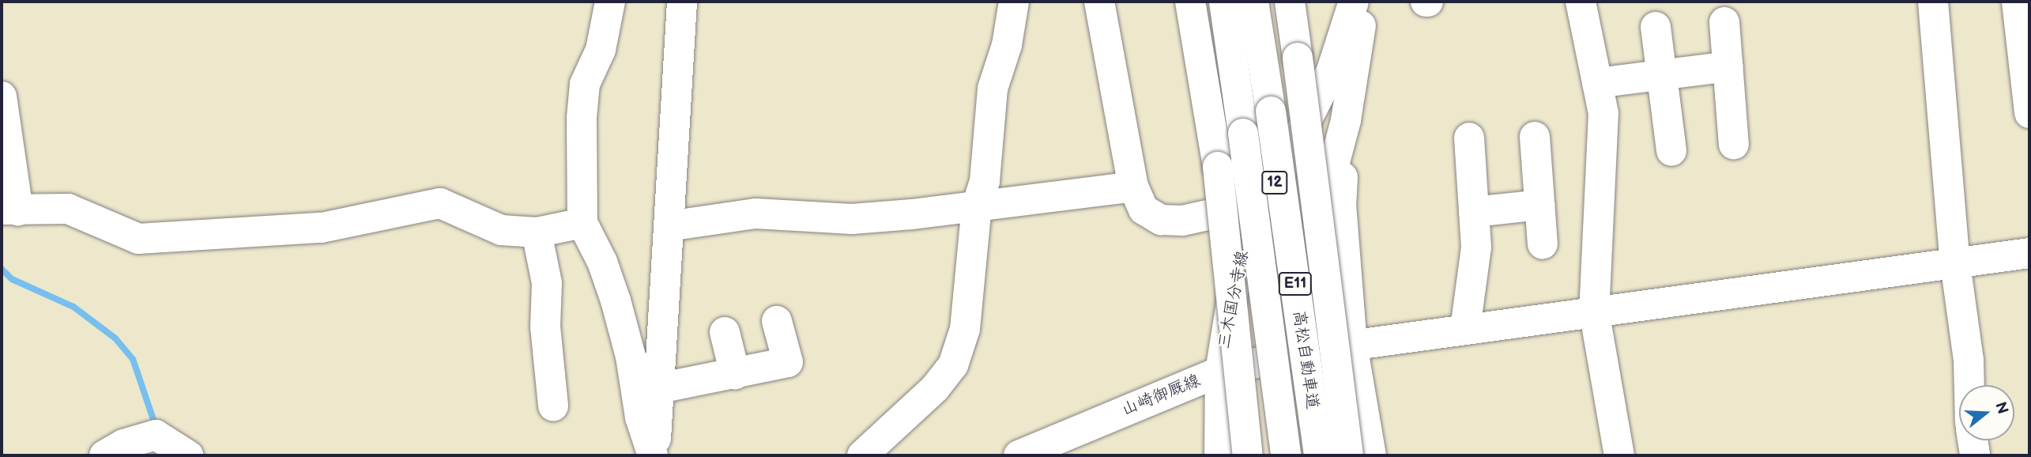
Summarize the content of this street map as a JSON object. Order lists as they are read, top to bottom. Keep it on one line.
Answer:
{"streets":{"main road":["12","E11","三木国分寺線","高松自動車道","山崎御厩線"]},"crossings":[["三木国分寺線","山崎御厩線"]],"north":"right"}
